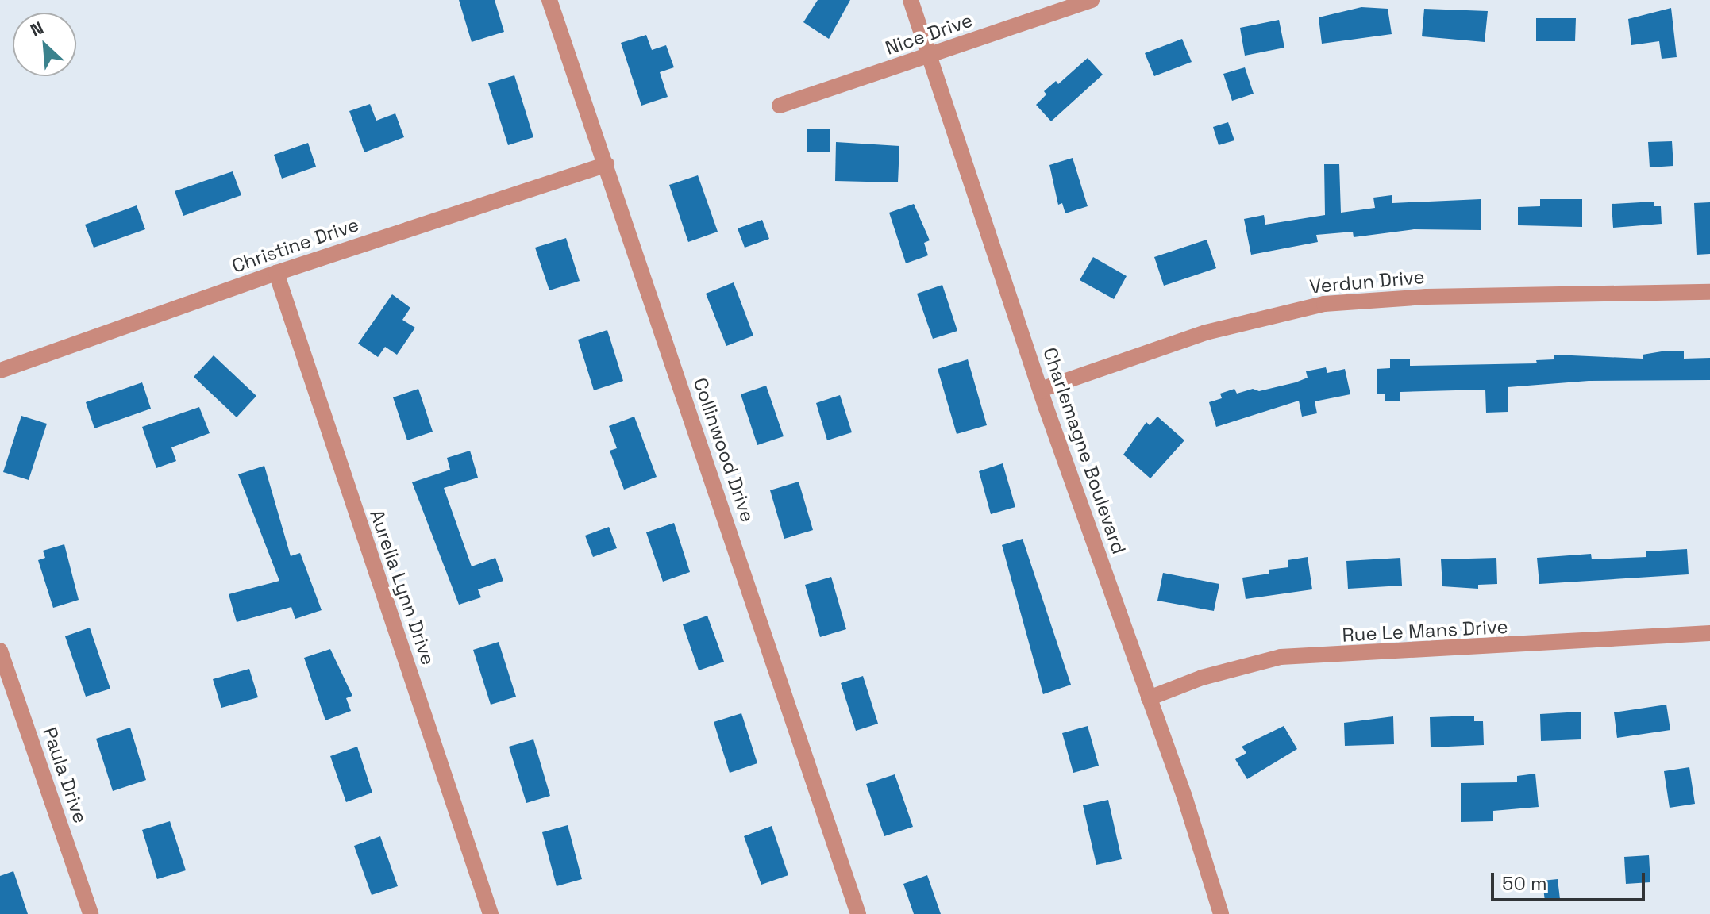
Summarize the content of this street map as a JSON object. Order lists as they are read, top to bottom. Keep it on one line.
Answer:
{"streets":{"street":["Nice Drive","Christine Drive","Verdun Drive","Collinwood Drive","Charlemagne Boulevard","Aurelia Lynn Drive","Rue Le Mans Drive","Paula Drive"]},"crossings":[["Nice Drive","Charlemagne Boulevard"],["Christine Drive","Collinwood Drive"],["Christine Drive","Aurelia Lynn Drive"],["Verdun Drive","Charlemagne Boulevard"],["Charlemagne Boulevard","Rue Le Mans Drive"]],"scale_bar":"50 m","north":"top left"}
